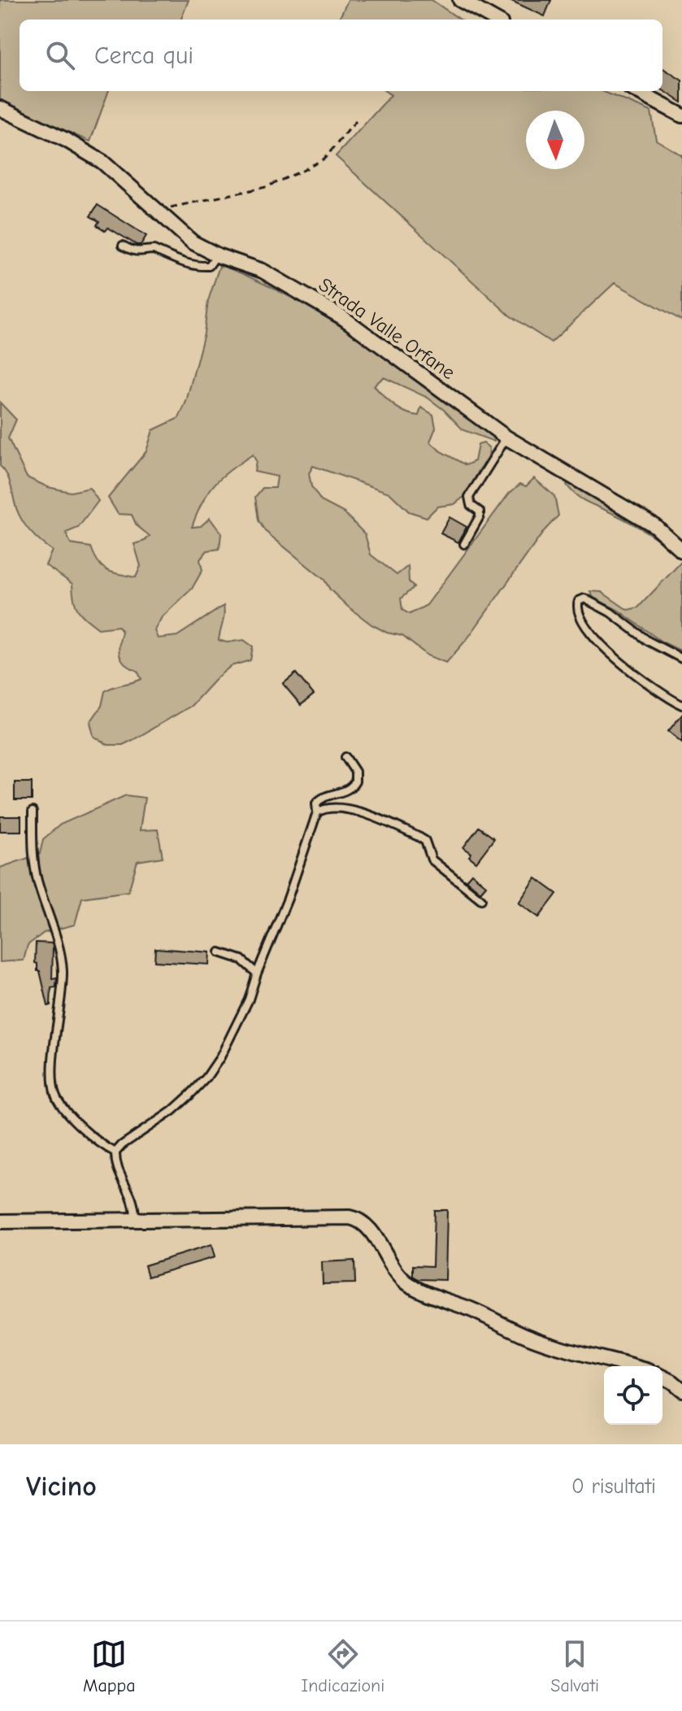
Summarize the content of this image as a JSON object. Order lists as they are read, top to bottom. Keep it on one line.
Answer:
{"streets":{"street":["Strada Valle Orfane"]},"north":"bottom","page":{"search":"Cerca qui","heading":["Vicino","0 risultati"],"nav":["Mappa","Indicazioni","Salvati"]}}
